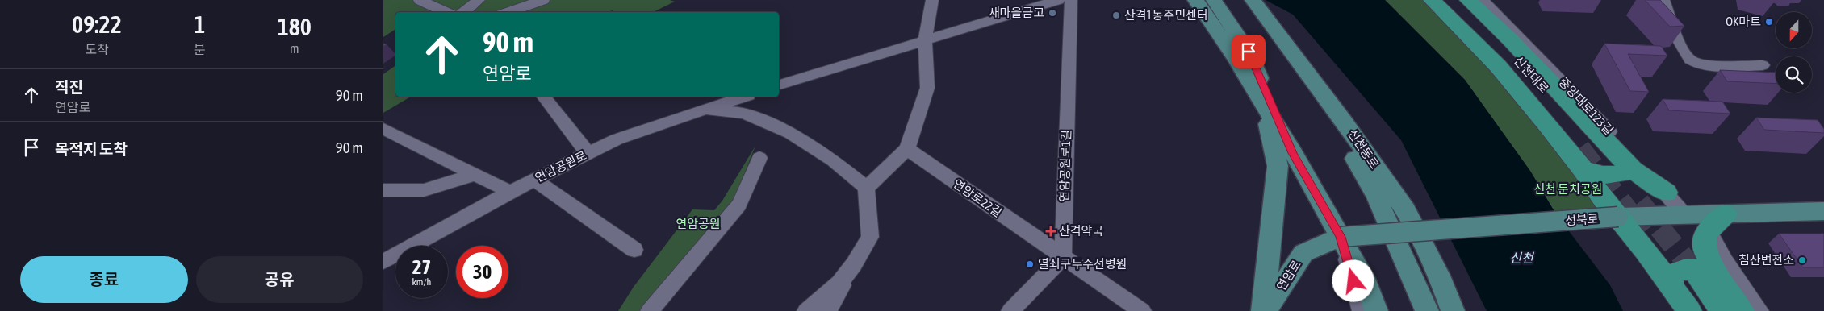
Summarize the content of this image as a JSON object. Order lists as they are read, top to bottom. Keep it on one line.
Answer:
{"streets":{"highway":["신천대로"],"main road":["신천동로","성북로","연암로"],"street":["중앙대로123길","연암공원로1길","연암공원로","연암로22길"]},"crossings":[["중앙대로123길","성북로"],["연암공원로1길","연암로22길"],["성북로","연암로"]],"water":["신천"],"parks":["신천 둔치공원","연암공원"],"places":{"other":["새마을금고","산격1동주민센터","OK마트","침산변전소","열쇠구두수선병원"],"health":["산격약국"]},"north":"bottom","page":{"eta":["09:22","도착","1","분","180","m"],"turn":["90 m","연암로"],"list":[{"name":"직진","note":"연암로","value":"90 m"},{"name":"목적지 도착","value":"90 m"}],"speed":"27 km/h","limit":"30","buttons":["종료","공유"]}}
